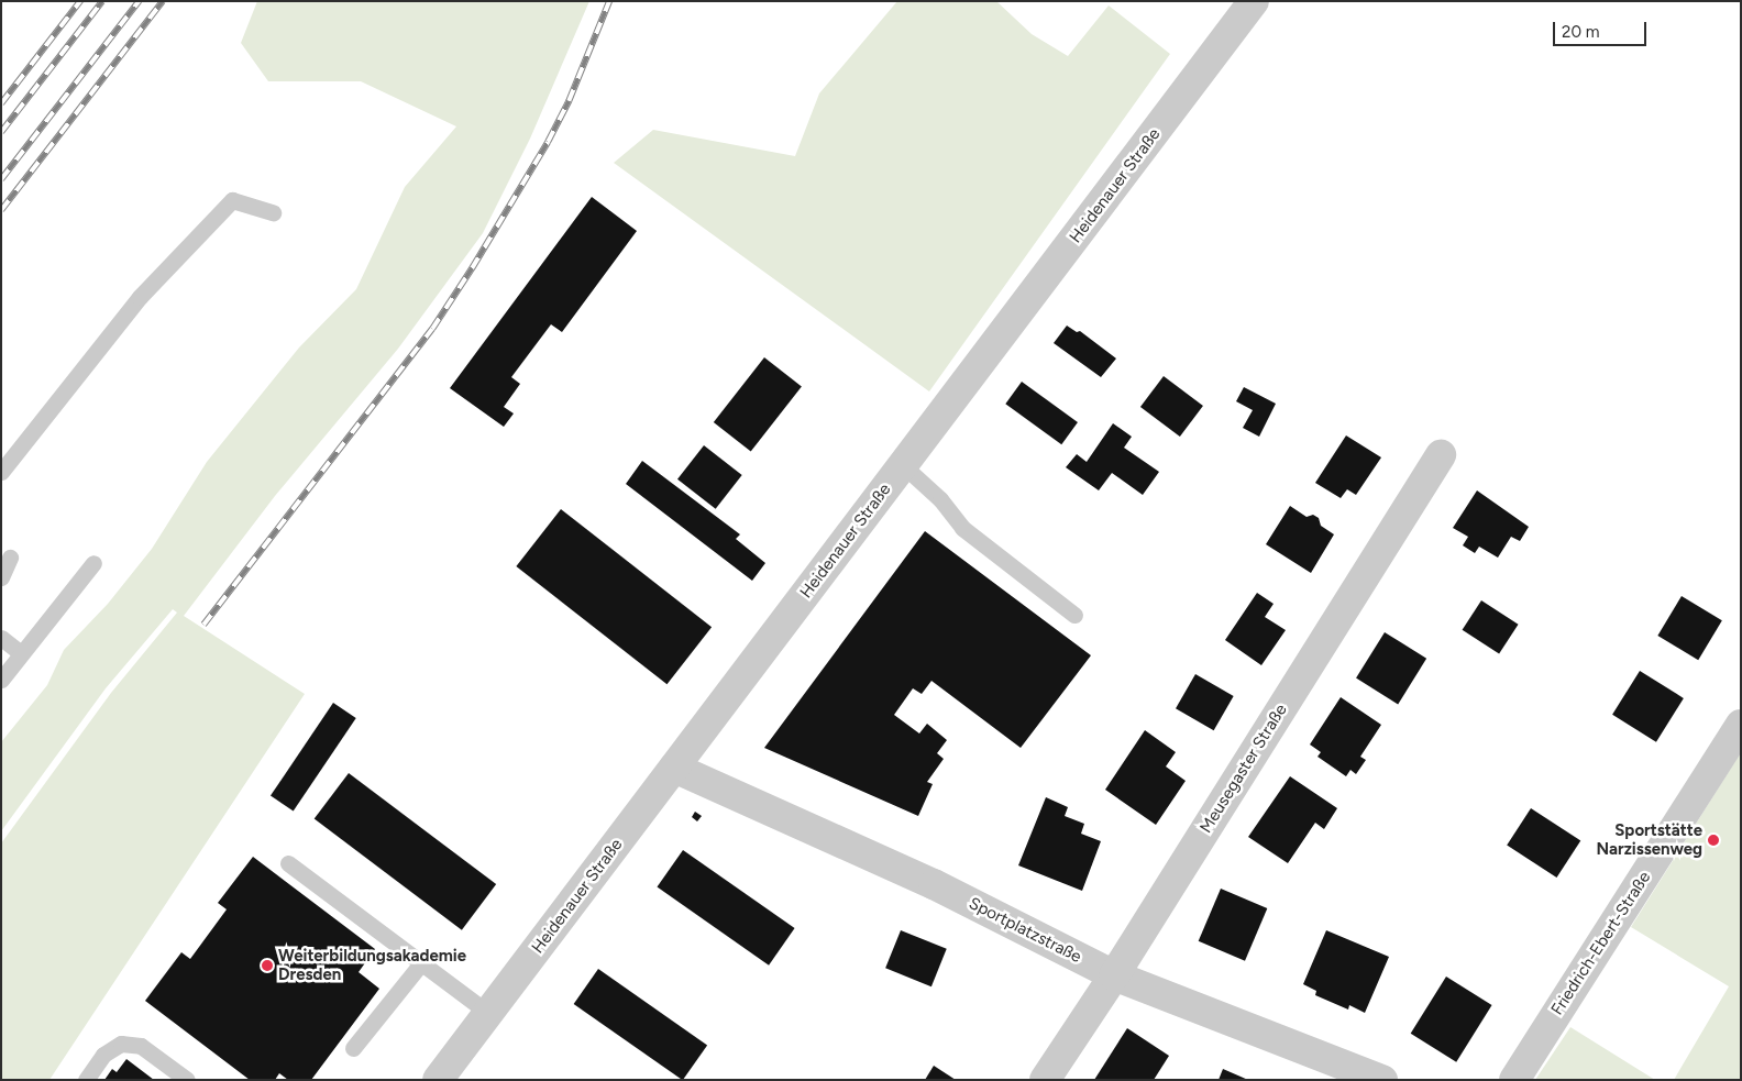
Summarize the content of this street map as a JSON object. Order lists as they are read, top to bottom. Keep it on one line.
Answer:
{"streets":{"street":["Heidenauer Straße","Meusegaster Straße","Sportplatzstraße","Friedrich-Ebert-Straße"]},"crossings":[["Heidenauer Straße","Sportplatzstraße"],["Meusegaster Straße","Sportplatzstraße"]],"places":["Sportstätte Narzissenweg","Weiterbildungsakademie Dresden"],"scale_bar":"20 m"}
